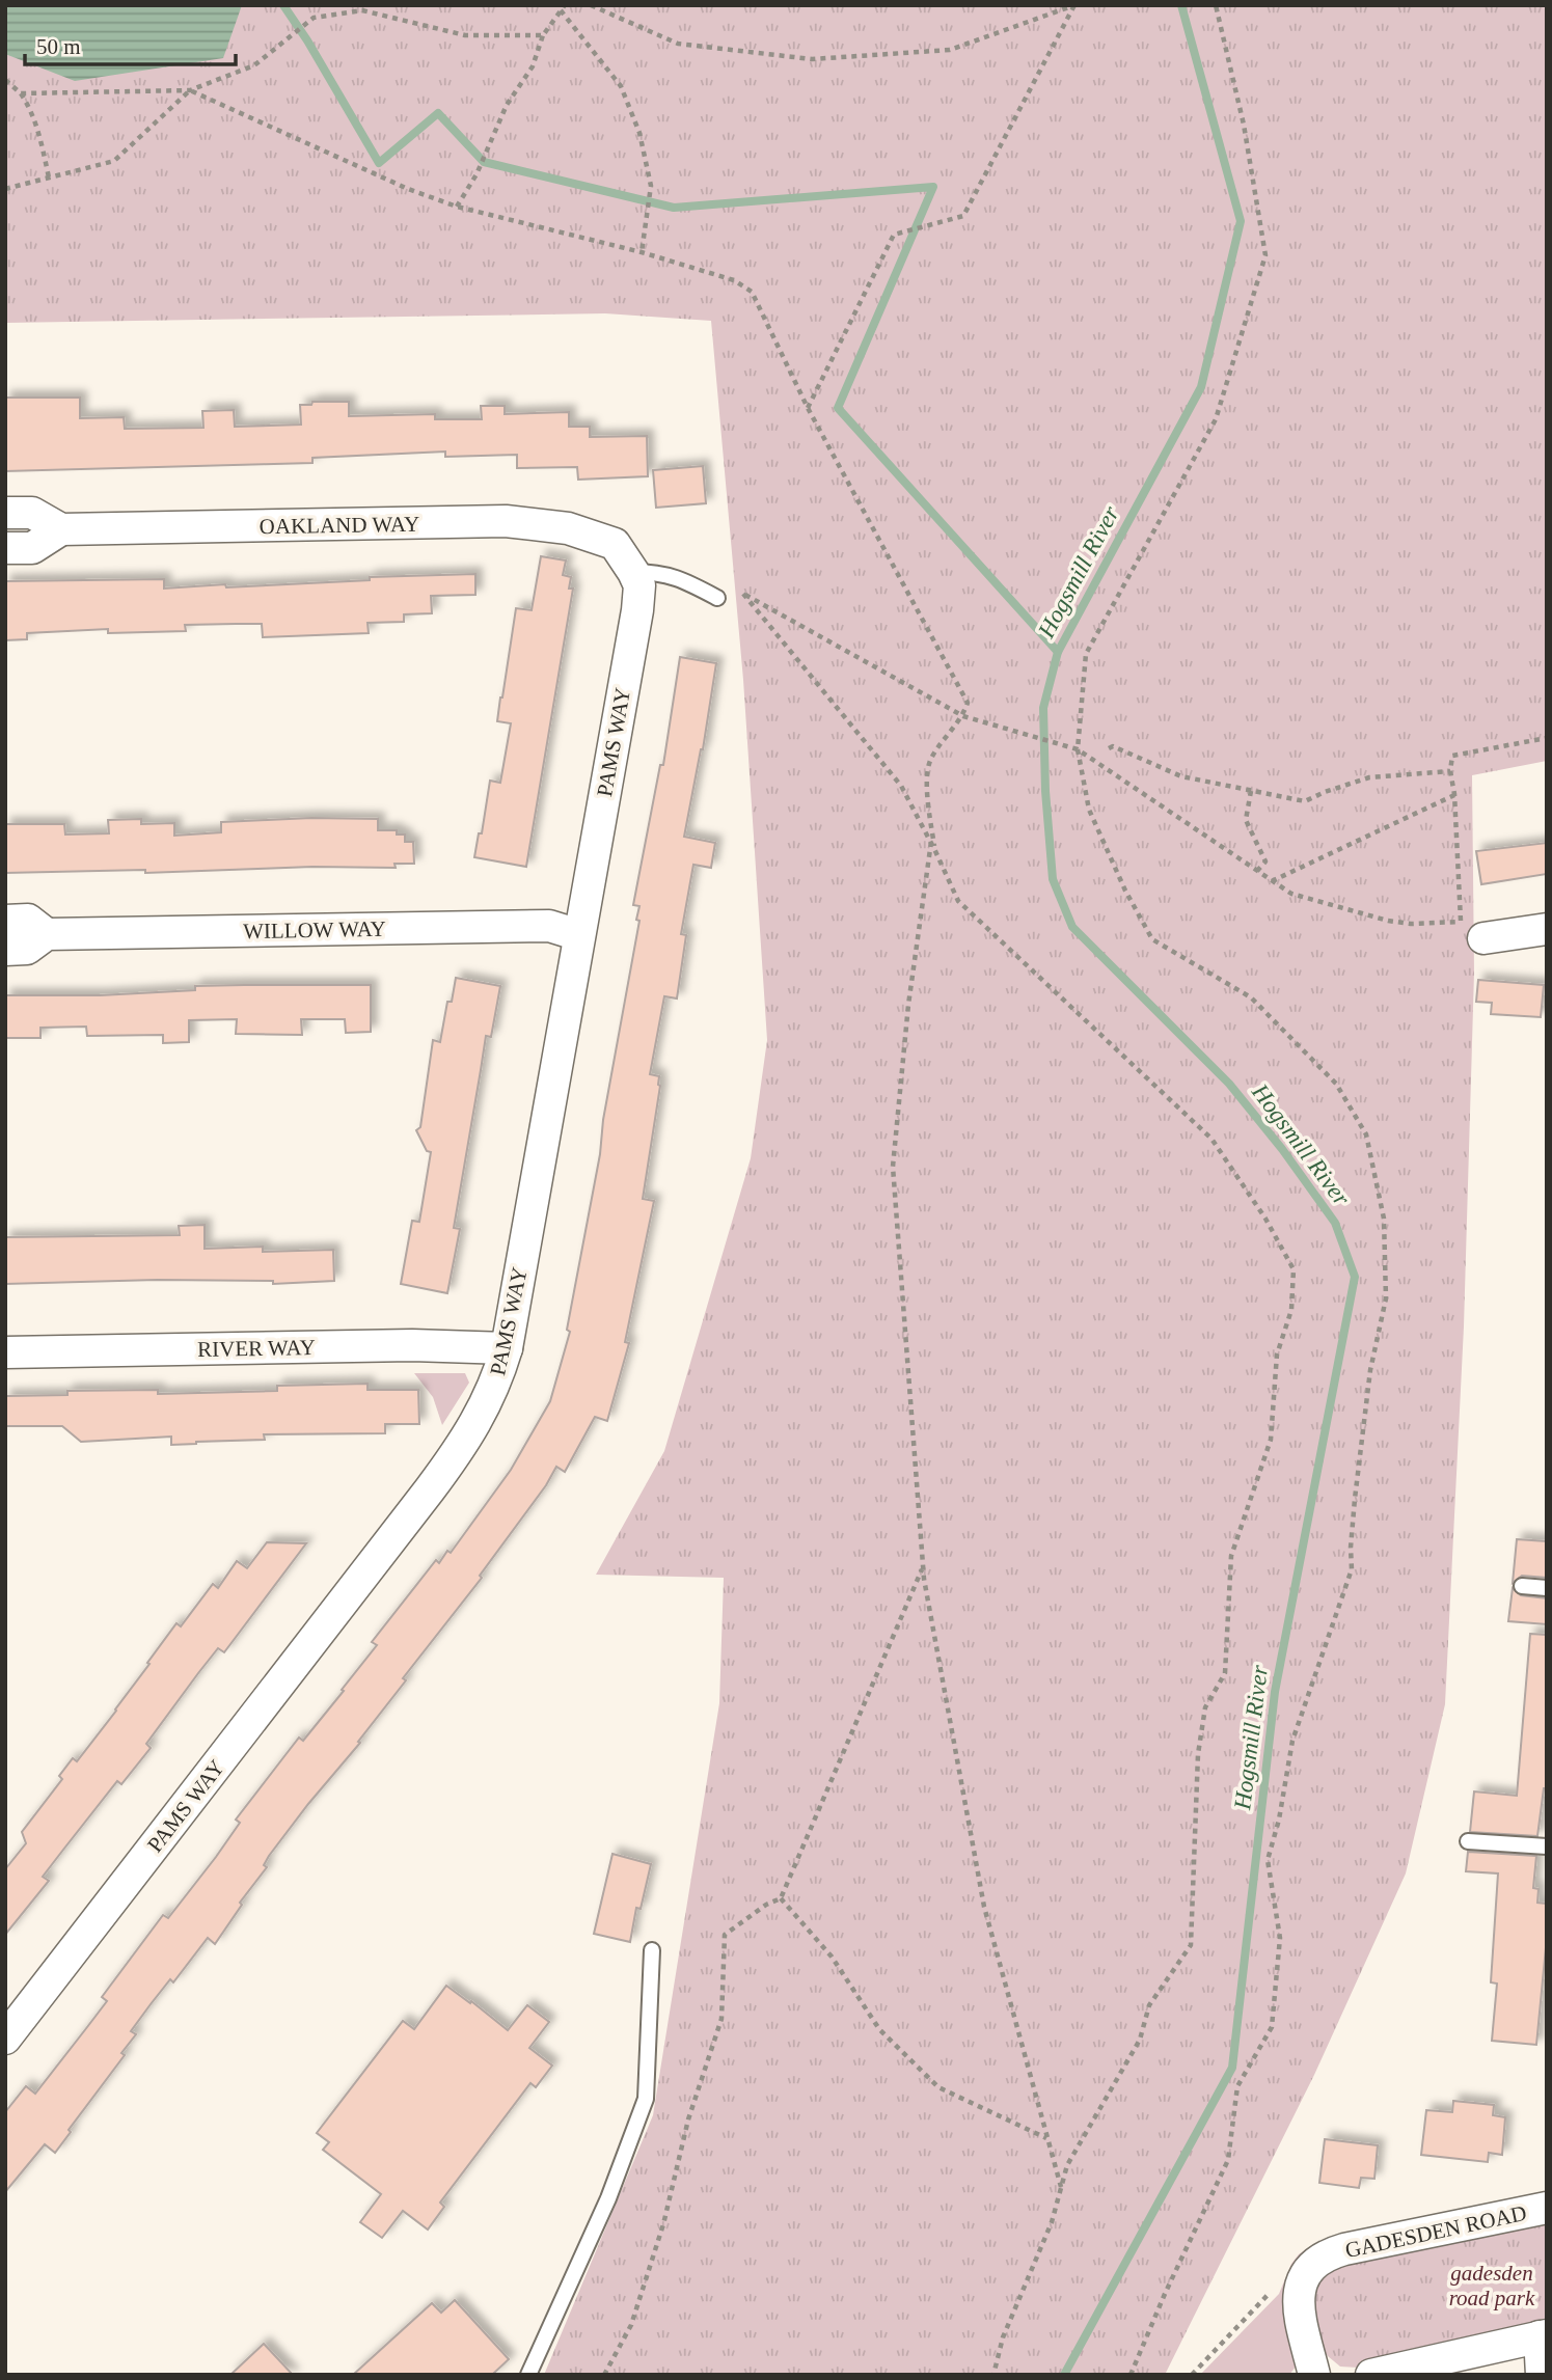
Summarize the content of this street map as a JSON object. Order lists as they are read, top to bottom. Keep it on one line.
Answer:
{"streets":{"street":["OAKLAND WAY","PAMS WAY","WILLOW WAY","RIVER WAY","GADESDEN ROAD"]},"crossings":[["OAKLAND WAY","PAMS WAY"],["PAMS WAY","WILLOW WAY"],["PAMS WAY","RIVER WAY"]],"water":["Hogsmill River"],"parks":["gadesden road park"],"scale_bar":"50 m"}
